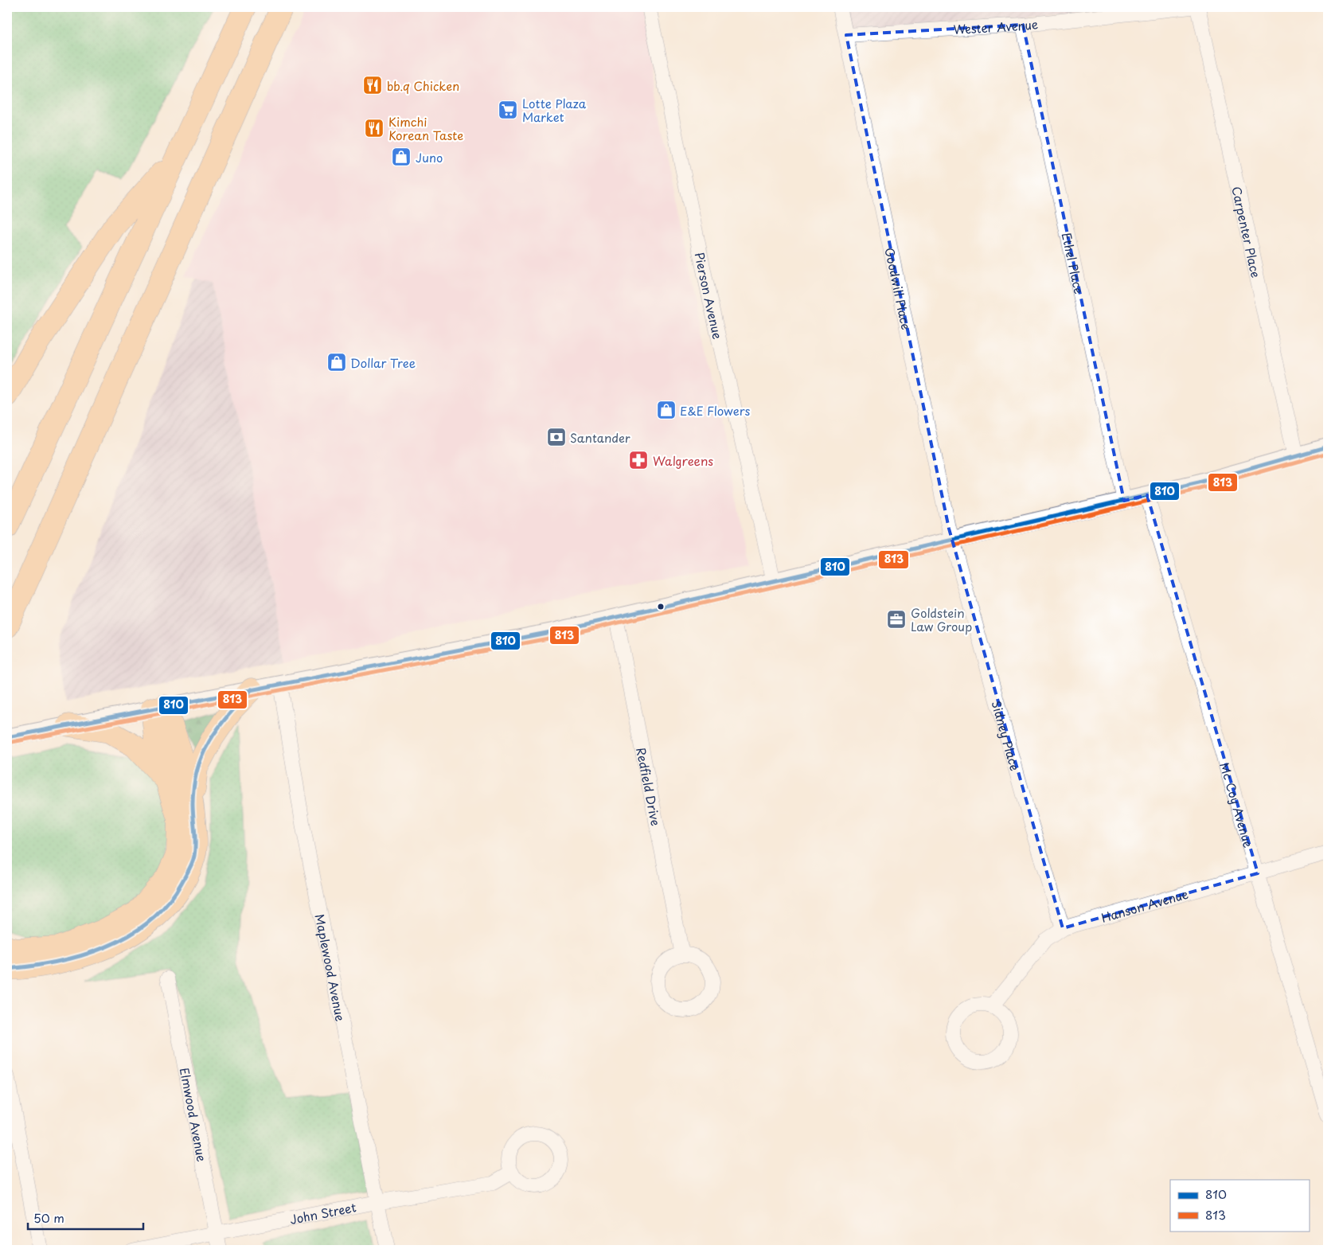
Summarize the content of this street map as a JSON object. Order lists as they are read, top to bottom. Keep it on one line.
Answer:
{"streets":{"street":["Wester Avenue","Carpenter Place","Ethel Place","Goodwill Place","Pierson Avenue","Sidney Place","Redfield Drive","Mc Coy Avenue","Hanson Avenue","Maplewood Avenue","Elmwood Avenue","John Street"]},"crossings":[["Wester Avenue","Ethel Place"],["Wester Avenue","Goodwill Place"],["Goodwill Place","Sidney Place"],["Sidney Place","Hanson Avenue"],["Mc Coy Avenue","Hanson Avenue"],["Maplewood Avenue","John Street"],["Elmwood Avenue","John Street"]],"places":{"restaurant":["bb.q Chicken","Kimchi Korean Taste"],"supermarket":["Lotte Plaza Market"],"shop":["Juno","Dollar Tree","E&E Flowers"],"bank":["Santander"],"pharmacy":["Walgreens"],"office":["Goldstein Law Group"]},"lines":["transit line 810","transit line 813"],"legend":["810","813"],"scale_bar":"50 m"}
